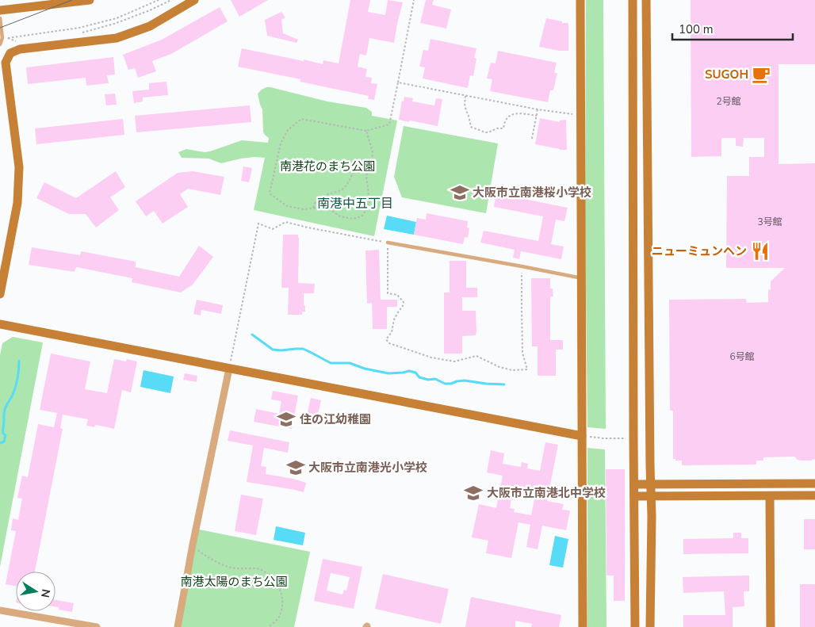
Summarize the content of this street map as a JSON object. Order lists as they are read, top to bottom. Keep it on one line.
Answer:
{"districts":["南港中五丁目"],"parks":["南港花のまち公園","南港太陽のまち公園"],"places":{"cafe":["SUGOH"],"school or university":["大阪市立南港桜小学校","住の江幼稚園","大阪市立南港光小学校","大阪市立南港北中学校"],"restaurant":["ニューミュンヘン"]},"house_numbers":["2号館","3号館","6号館"],"scale_bar":"100 m","north":"right"}
